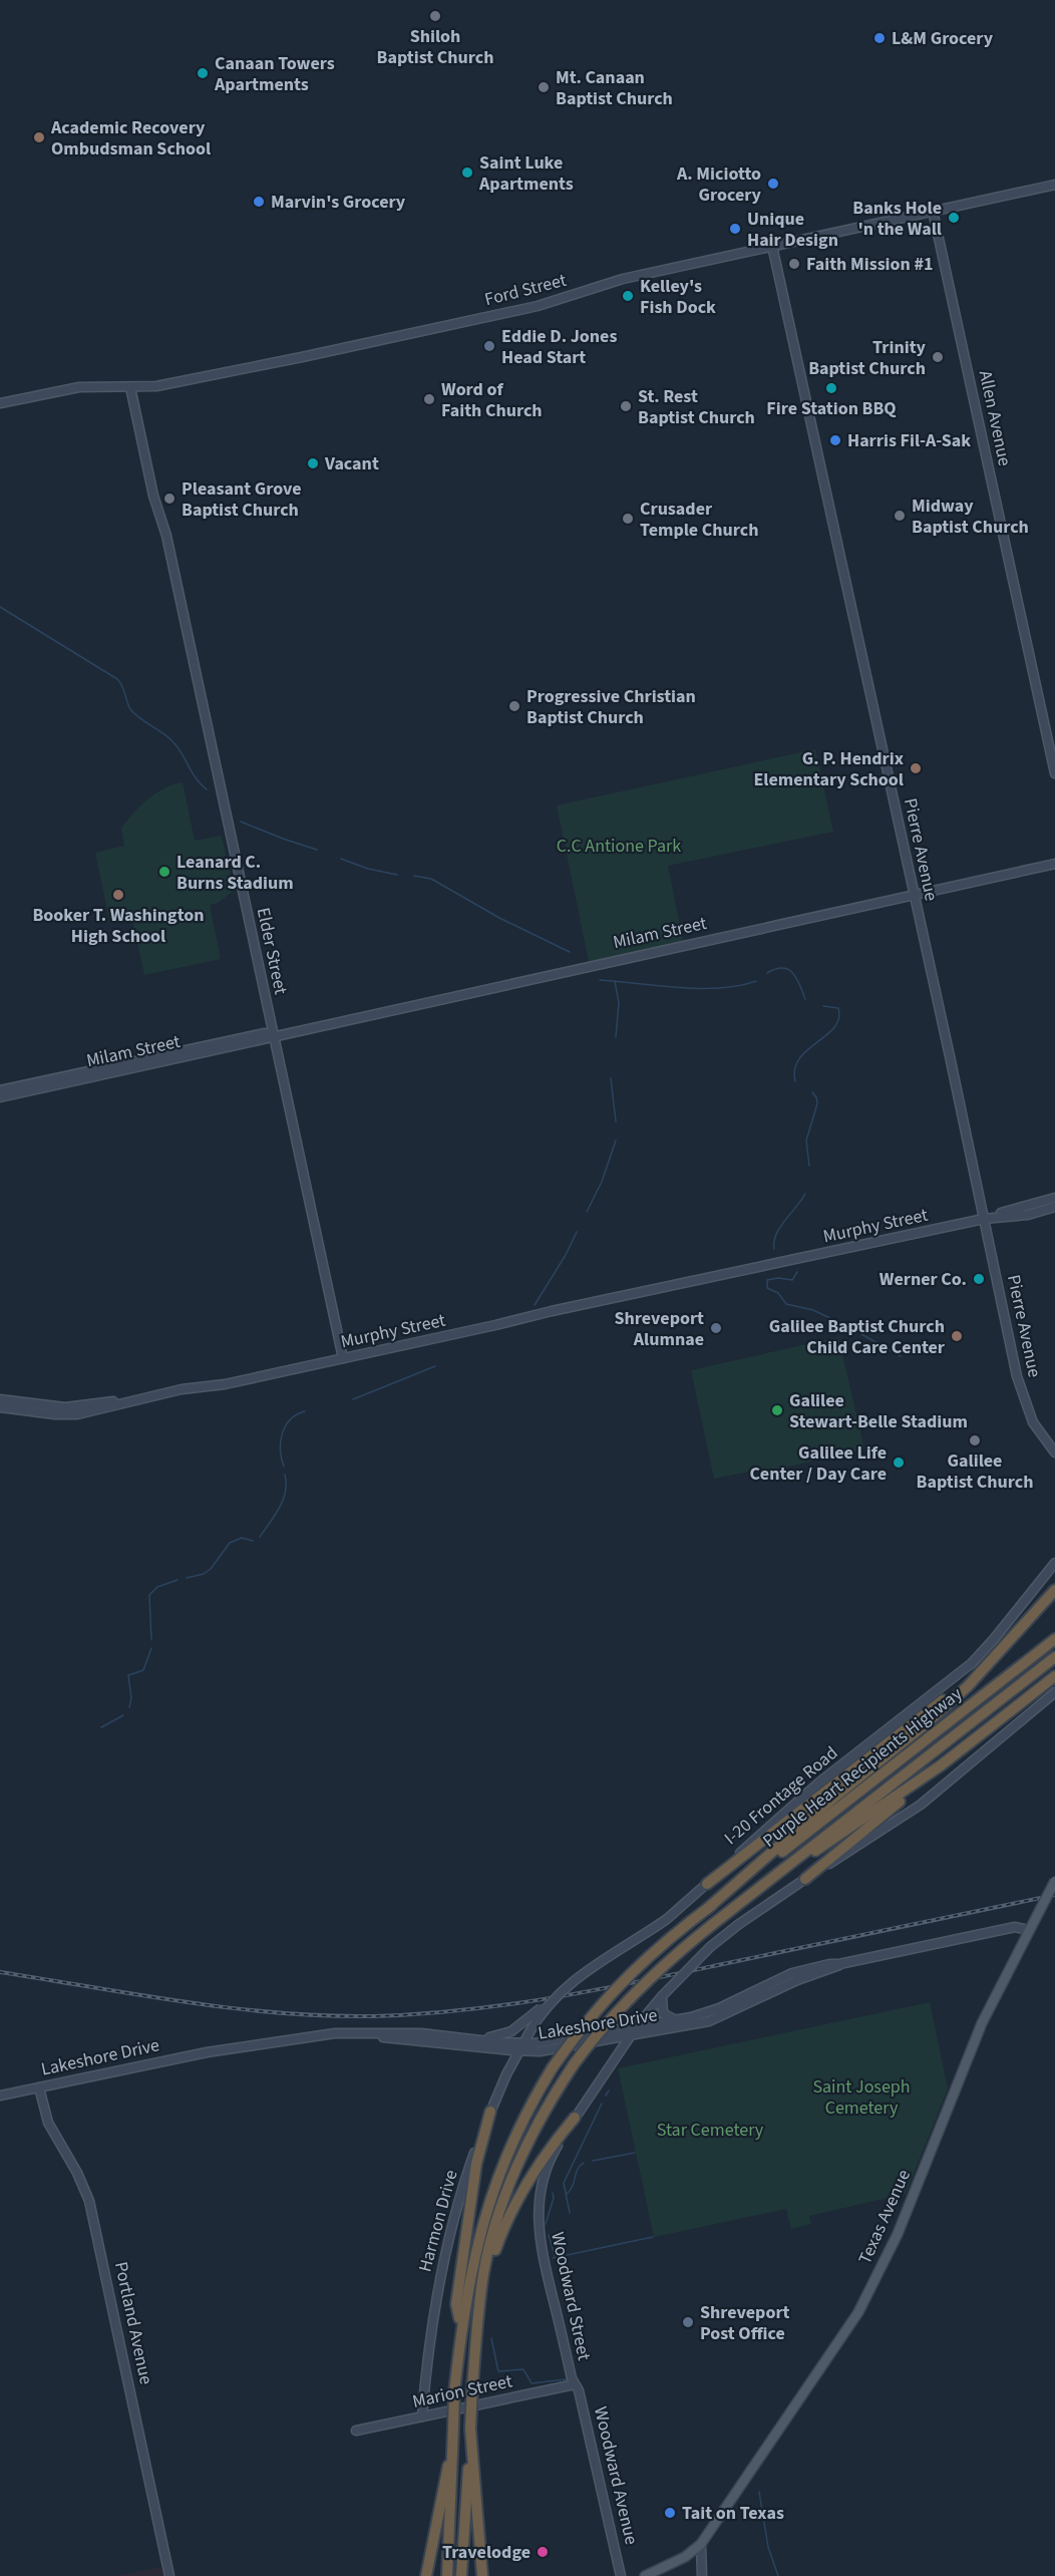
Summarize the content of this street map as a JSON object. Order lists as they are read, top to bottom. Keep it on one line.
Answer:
{"streets":{"highway":["Purple Heart Recipients Highway"],"main road":["Ford Street","Allen Avenue","Pierre Avenue","Milam Street","Elder Street","Murphy Street","I-20 Frontage Road","Lakeshore Drive","Texas Avenue","Harmon Drive","Woodward Street","Portland Avenue","Marion Street","Woodward Avenue"]},"crossings":[["Ford Street","Allen Avenue"],["Ford Street","Pierre Avenue"],["Ford Street","Elder Street"],["Pierre Avenue","Milam Street"],["Pierre Avenue","Murphy Street"],["Milam Street","Elder Street"],["Elder Street","Murphy Street"],["I-20 Frontage Road","Lakeshore Drive"],["I-20 Frontage Road","Harmon Drive"],["Lakeshore Drive","Texas Avenue"],["Lakeshore Drive","Harmon Drive"],["Lakeshore Drive","Portland Avenue"],["Harmon Drive","Marion Street"],["Woodward Street","Marion Street"],["Woodward Street","Woodward Avenue"],["Marion Street","Woodward Avenue"]],"parks":["C.C Antione Park","Saint Joseph Cemetery","Star Cemetery"],"places":["Shiloh Baptist Church","L&M Grocery","Canaan Towers Apartments","Mt. Canaan Baptist Church","Academic Recovery Ombudsman School","Saint Luke Apartments","A. Miciotto Grocery","Marvin's Grocery","Banks Hole 'n the Wall","Unique Hair Design","Faith Mission #1","Kelley's Fish Dock","Eddie D. Jones Head Start","Trinity Baptist Church","Fire Station BBQ","Word of Faith Church","St. Rest Baptist Church","Harris Fil-A-Sak","Vacant","Pleasant Grove Baptist Church","Midway Baptist Church","Crusader Temple Church","Progressive Christian Baptist Church","G. P. Hendrix Elementary School","Leanard C. Burns Stadium","Booker T. Washington High School","Werner Co.","Shreveport Alumnae","Galilee Baptist Church Child Care Center","Galilee Stewart-Belle Stadium","Galilee Baptist Church","Galilee Life Center / Day Care","Shreveport Post Office","Tait on Texas","Travelodge"]}
